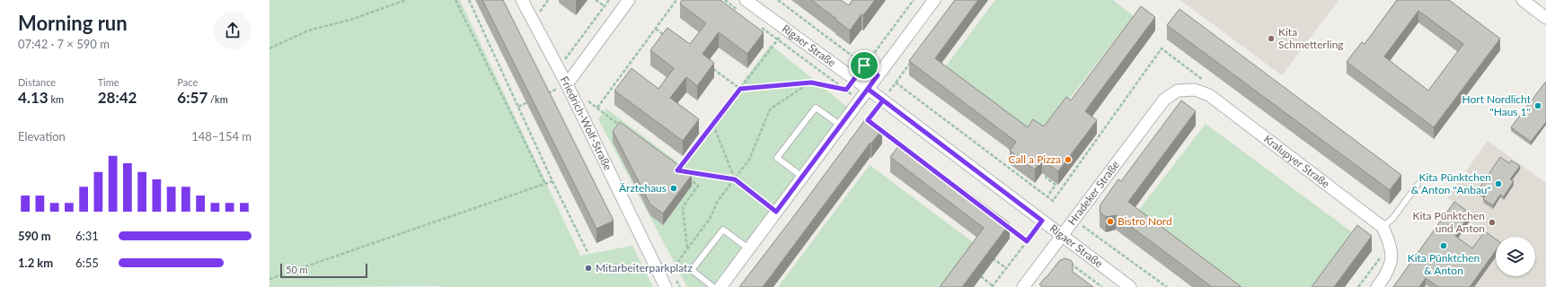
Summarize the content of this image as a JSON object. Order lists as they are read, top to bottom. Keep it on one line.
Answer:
{"streets":{"street":["Rigaer Straße","Friedrich-Wolf-Straße","Kralupyer Straße","Hradeker Straße"]},"crossings":[["Rigaer Straße","Hradeker Straße"],["Kralupyer Straße","Hradeker Straße"]],"places":["Kita Schmetterling","Hort Nordlicht \"Haus 1\"","Call a Pizza","Kita Pünktchen & Anton \"Anbau\"","Ärztehaus","Bistro Nord","Kita Pünktchen und Anton","Kita Pünktchen & Anton","Mitarbeiterparkplatz"],"scale_bar":"50 m","page":{"heading":["Morning run","07:42 · 7 × 590 m"],"stats":[["Distance","4.13 km"],["Time","28:42"],["Pace","6:57 /km"]],"chart":["Elevation","148–154 m"],"list":[{"name":"590 m","note":"6:31"},{"name":"1.2 km","note":"6:55"}],"scale":"50 m"}}
